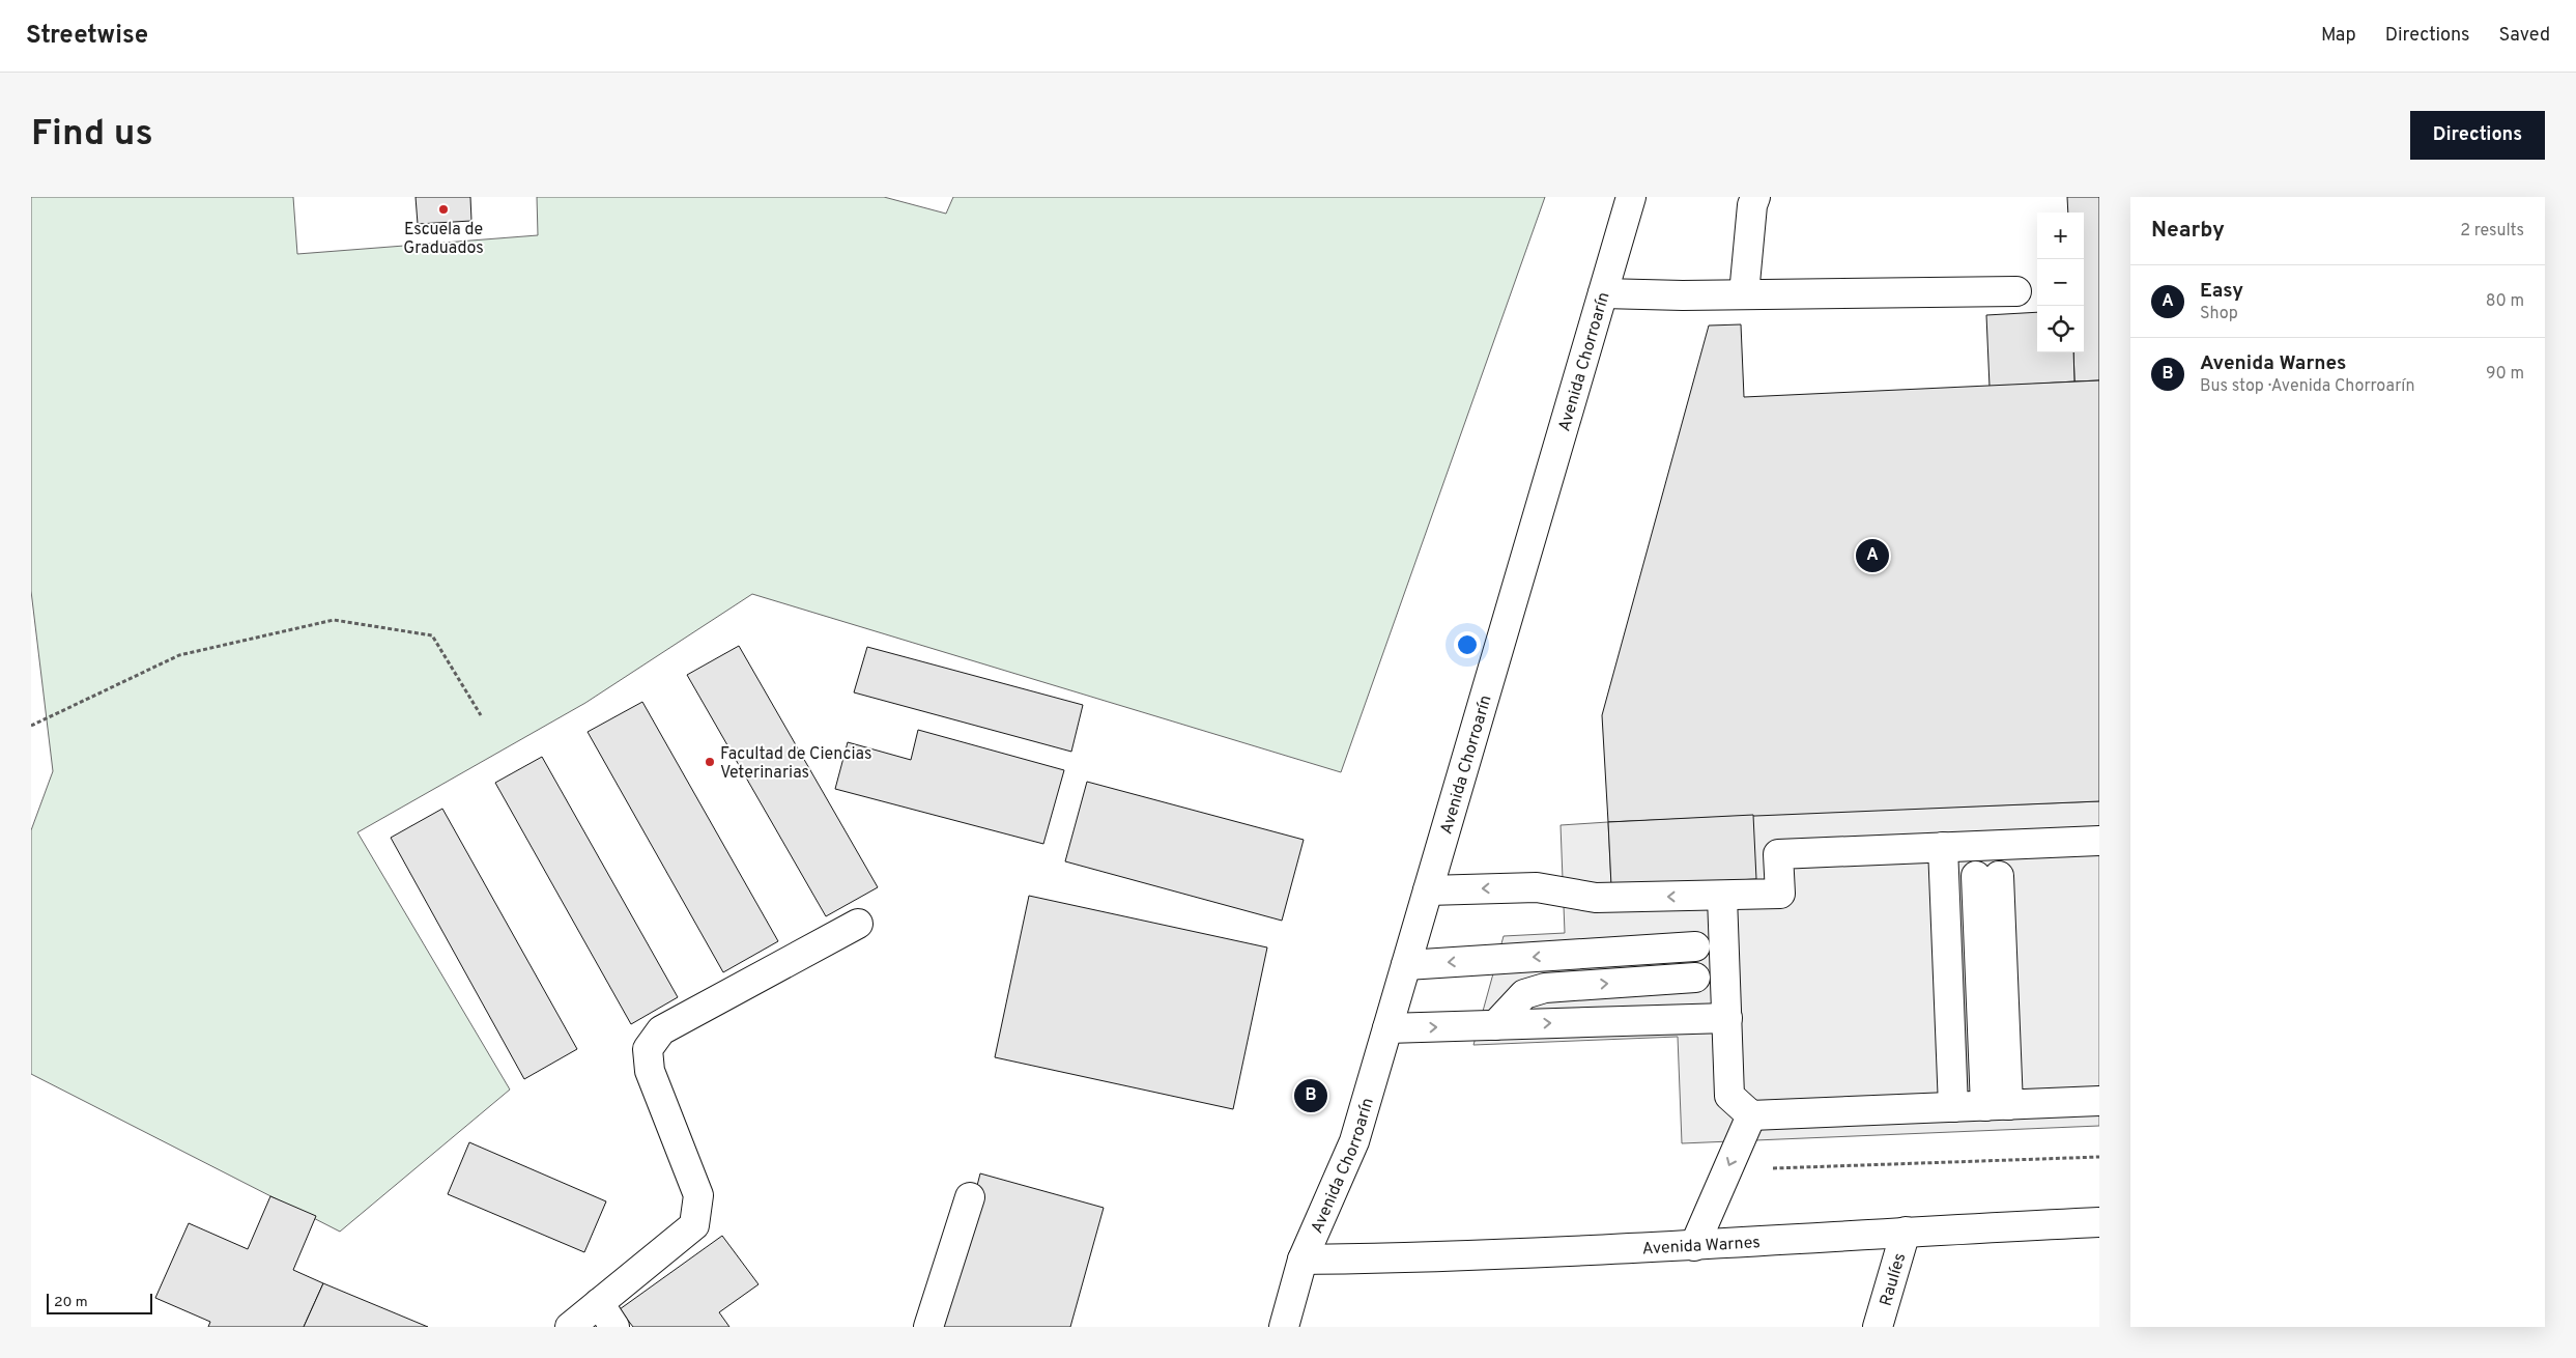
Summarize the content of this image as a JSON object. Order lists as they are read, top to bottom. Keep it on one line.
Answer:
{"streets":{"main road":["Avenida Chorroarín","Avenida Warnes","Raulíes"]},"crossings":[["Avenida Chorroarín","Avenida Warnes"],["Avenida Warnes","Raulíes"]],"places":["Escuela de Graduados","Facultad de Ciencias Veterinarias"],"scale_bar":"20 m","page":{"header":"Streetwise","nav":["Map","Directions","Saved"],"buttons":"Directions","title":"Find us","heading":["Nearby","2 results"],"map_buttons":["+","−"],"list":[{"mark":"A","name":"Easy","note":"Shop","value":"80 m"},{"mark":"B","name":"Avenida Warnes","note":"Bus stop · Avenida Chorroarín","value":"90 m"}],"pins":["A","B"],"scale":"20 m"}}
